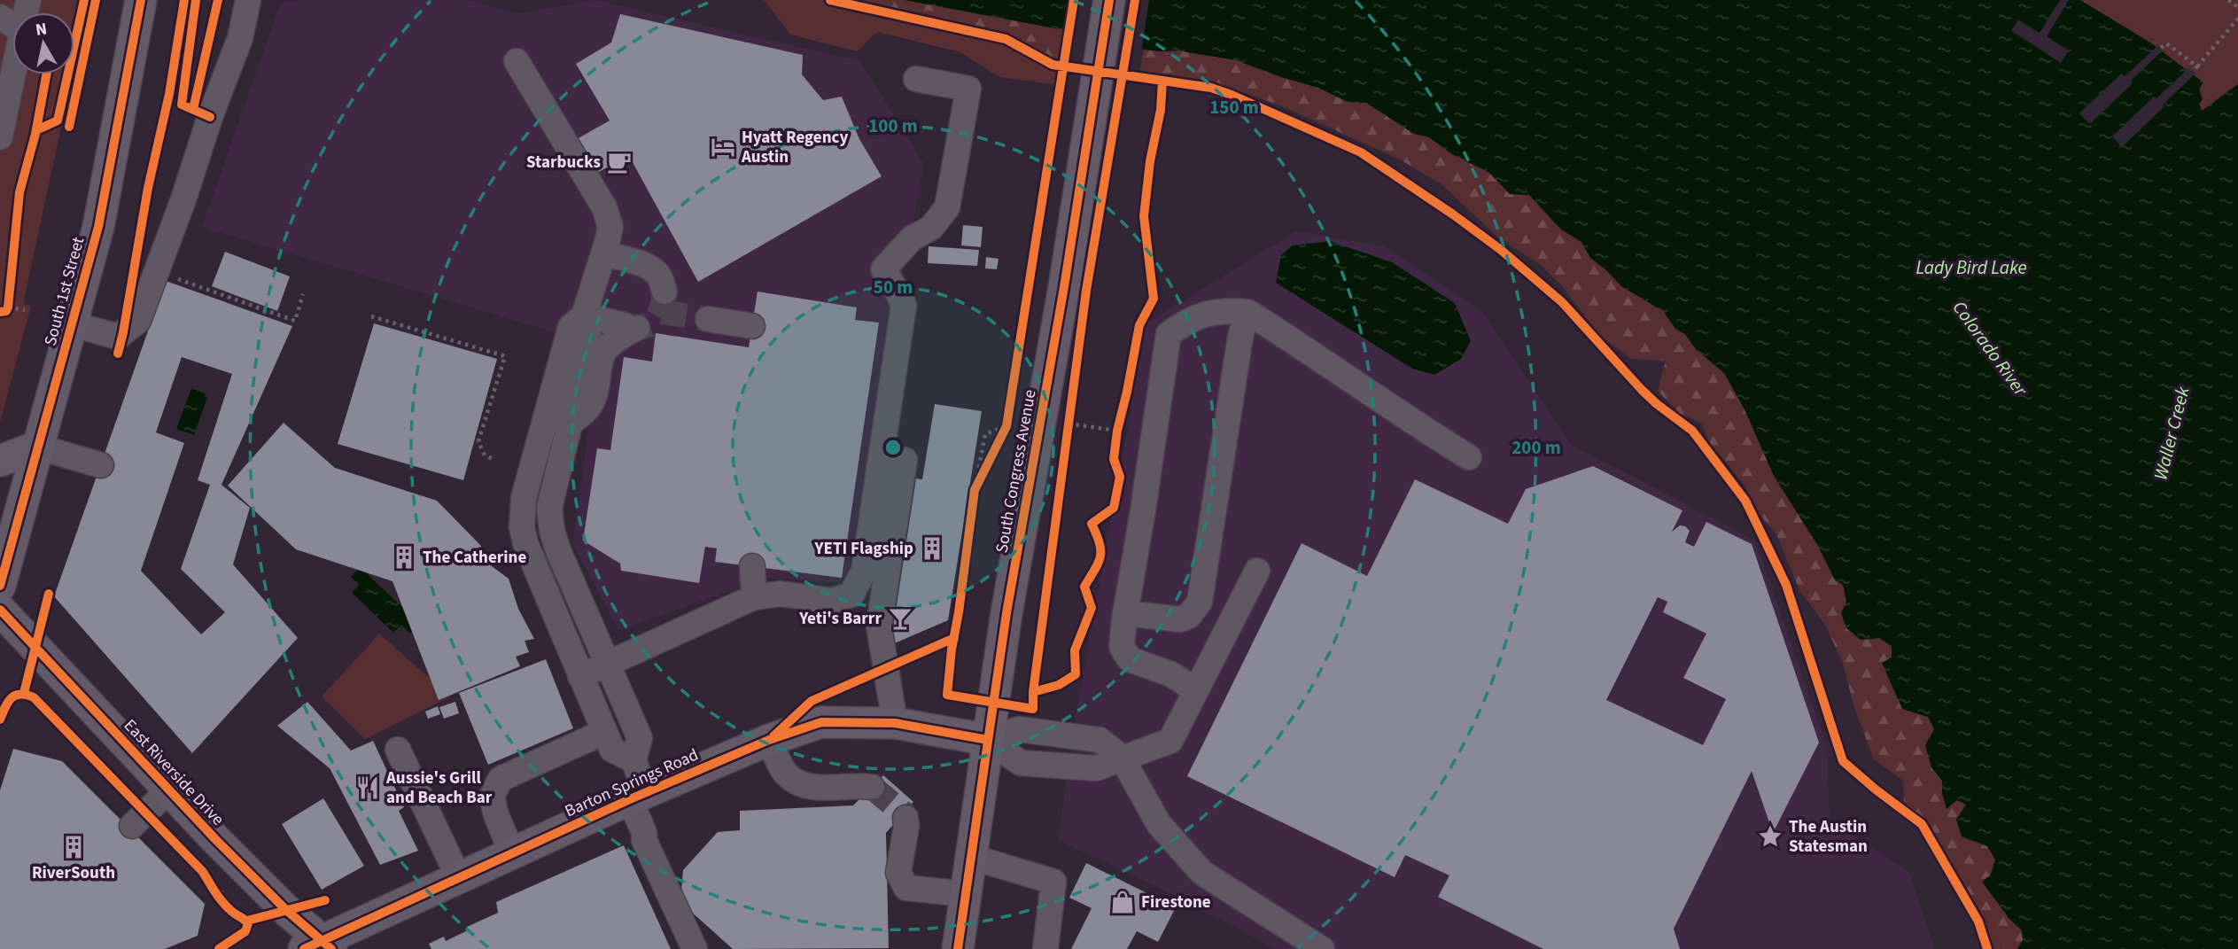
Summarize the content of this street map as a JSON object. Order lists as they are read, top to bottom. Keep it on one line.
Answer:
{"streets":{"main road":["South 1st Street","South Congress Avenue","East Riverside Drive","Barton Springs Road"]},"crossings":[["South Congress Avenue","Barton Springs Road"],["East Riverside Drive","Barton Springs Road"]],"water":["Lady Bird Lake","Colorado River","Waller Creek"],"places":{"hotel":["Hyatt Regency Austin"],"cafe":["Starbucks"],"building":["YETI Flagship","The Catherine","RiverSouth"],"bar":["Yeti's Barrr"],"restaurant":["Aussie's Grill and Beach Bar"],"place":["The Austin Statesman"],"shop":["Firestone"]},"north":"top","rings":["150 m","100 m","50 m","200 m"]}
